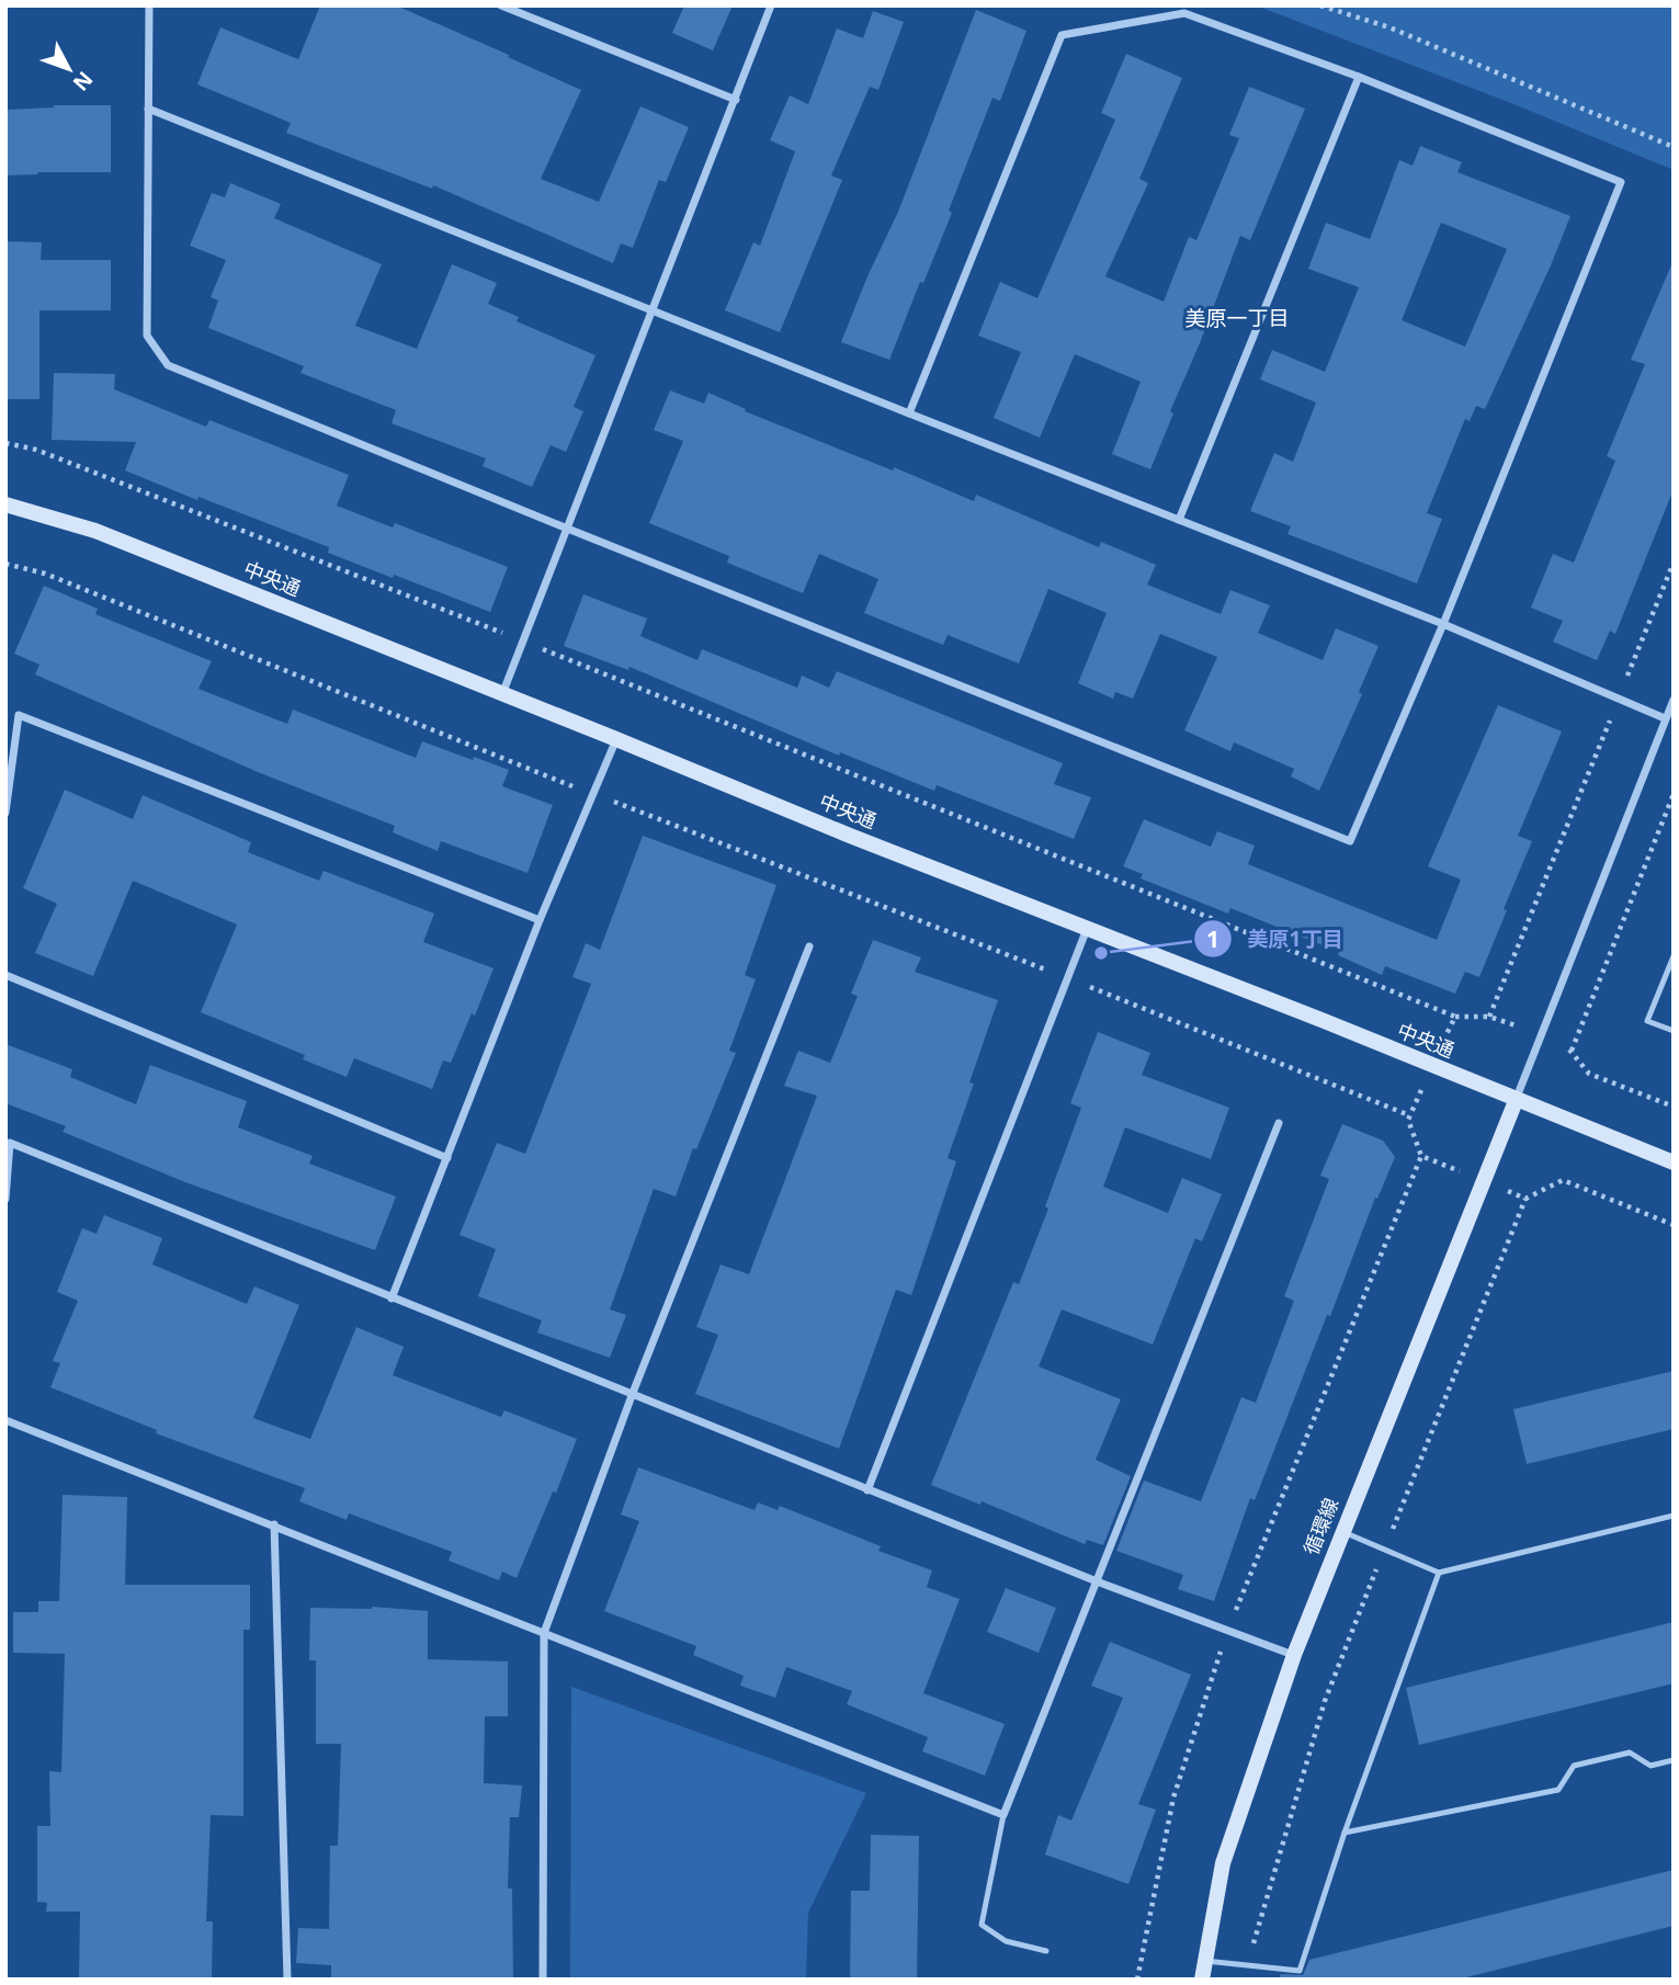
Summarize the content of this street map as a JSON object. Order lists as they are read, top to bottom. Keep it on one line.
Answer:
{"streets":{"street":["中央通","循環線"]},"crossings":[["中央通","循環線"]],"districts":["美原一丁目"],"places":["美原1丁目"],"north":"bottom right"}
